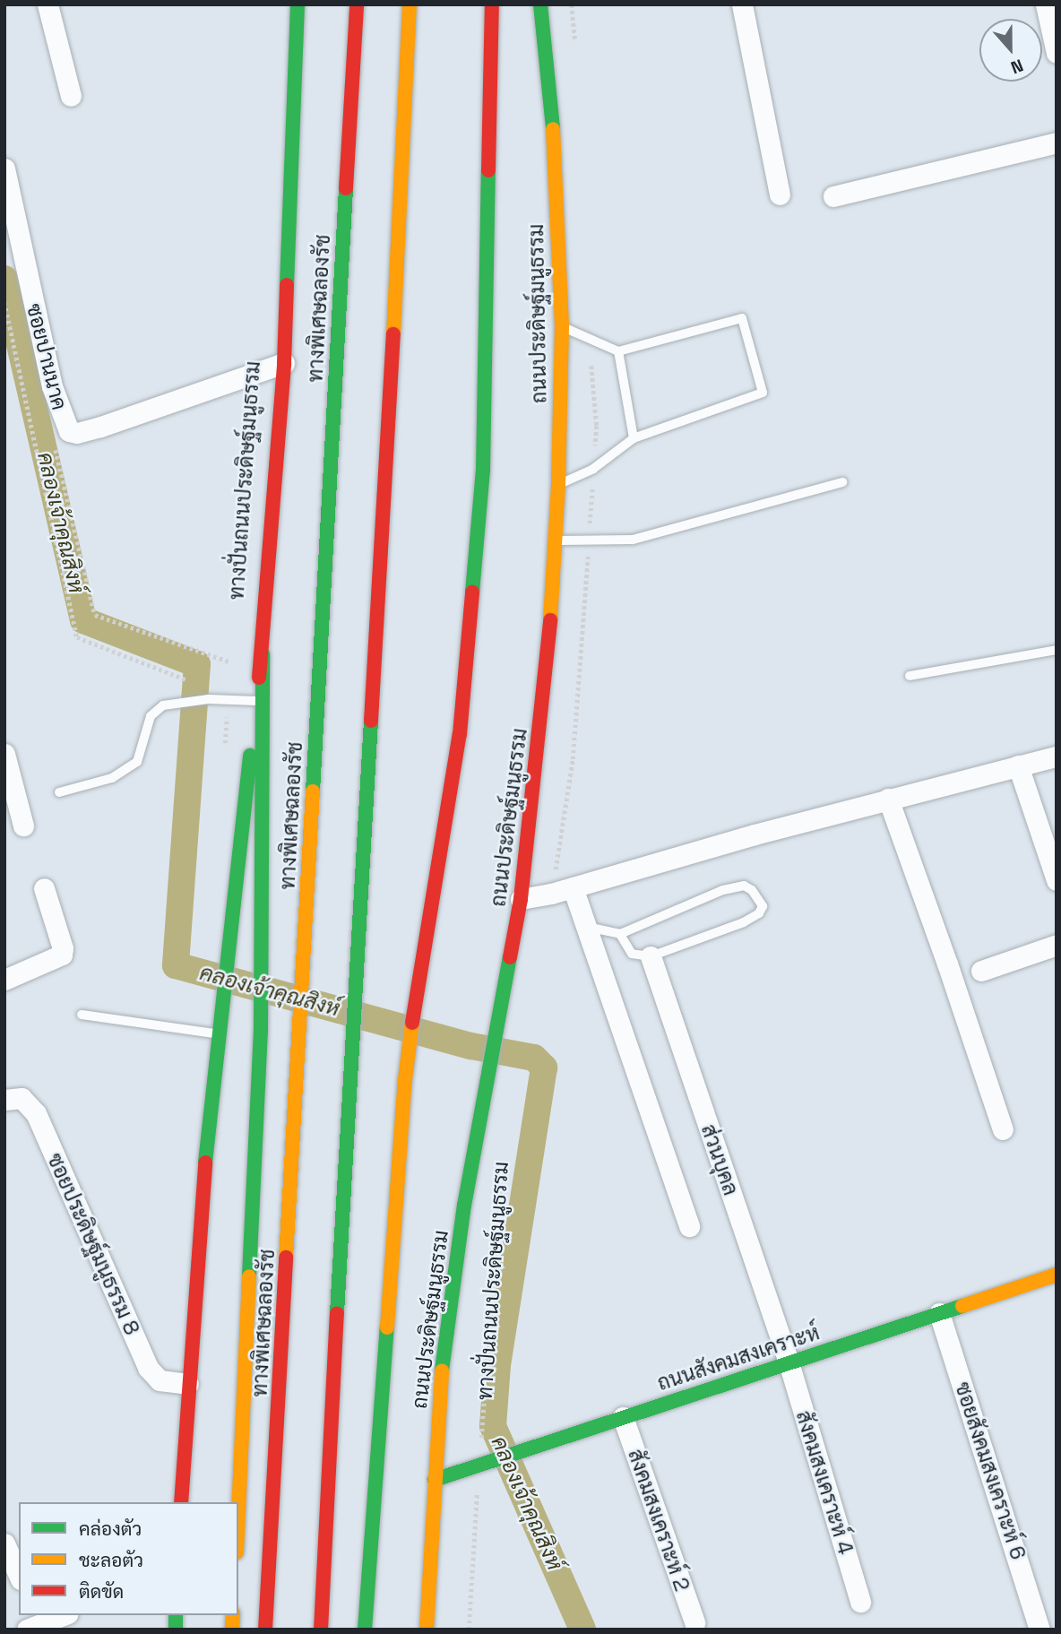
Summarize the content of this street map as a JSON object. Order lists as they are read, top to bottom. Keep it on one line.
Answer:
{"streets":{"main road":["ทางพิเศษฉลองรัช","ถนนประดิษฐ์มนูธรรม","ถนนสังคมสงเคราะห์"],"street":["ซอยปานนาค","ส่วนบุคล","ซอยประดิษฐ์มนูธรรม 8","ซอยสังคมสงเคราะห์ 6","สังคมสงเคราะห์ 4","สังคมสงเคราะห์ 2"],"path":["ทางปั่นถนนประดิษฐ์มนูธรรม"]},"crossings":[["ถนนประดิษฐ์มนูธรรม","ถนนสังคมสงเคราะห์"],["ทางปั่นถนนประดิษฐ์มนูธรรม","ถนนสังคมสงเคราะห์"],["ส่วนบุคล","ถนนสังคมสงเคราะห์"],["ส่วนบุคล","สังคมสงเคราะห์ 4"],["ถนนสังคมสงเคราะห์","ซอยสังคมสงเคราะห์ 6"],["ถนนสังคมสงเคราะห์","สังคมสงเคราะห์ 4"],["ถนนสังคมสงเคราะห์","สังคมสงเคราะห์ 2"]],"water":["คลองเจ้าคุณสิงห์"],"legend":["คล่องตัว","ชะลอตัว","ติดขัด"],"north":"bottom"}
